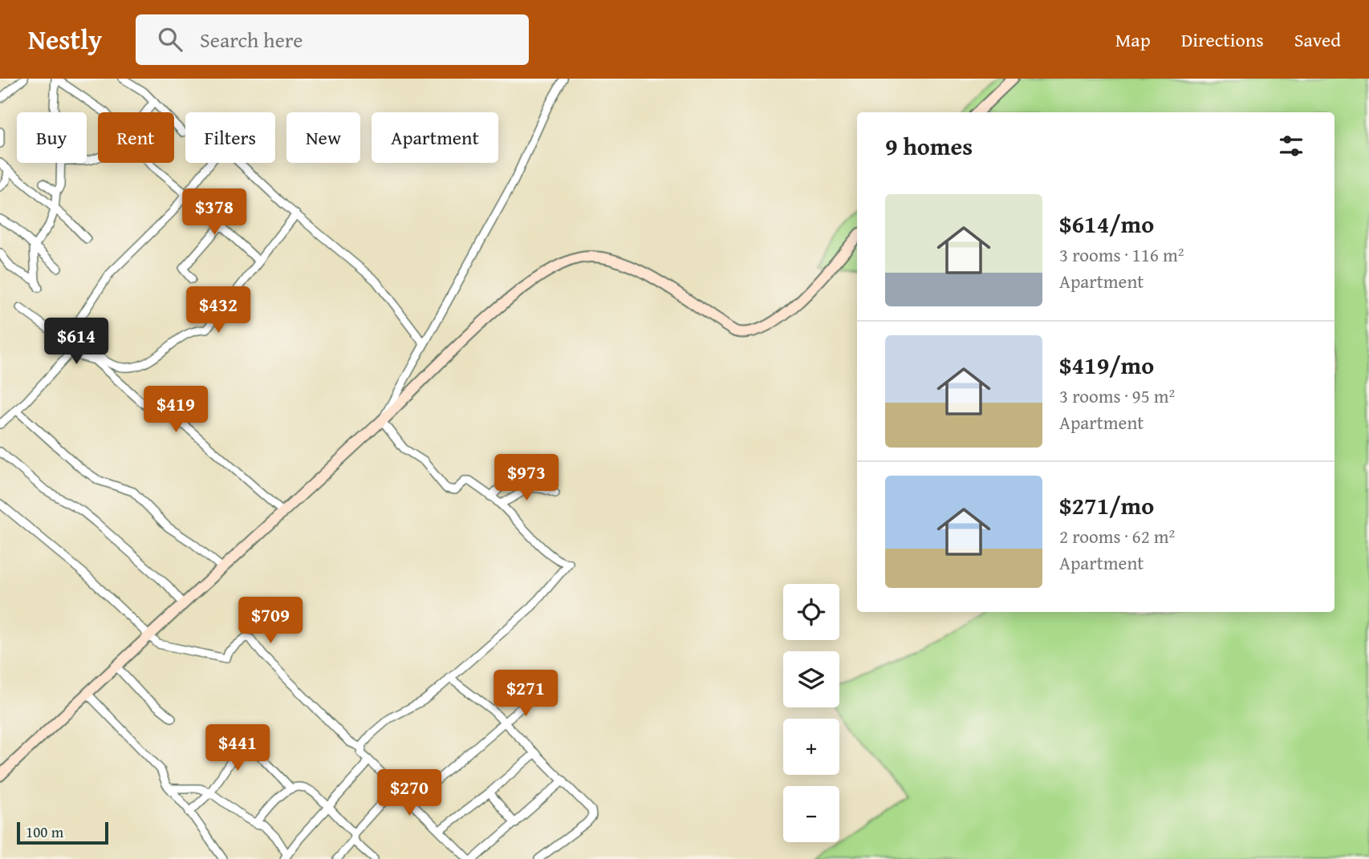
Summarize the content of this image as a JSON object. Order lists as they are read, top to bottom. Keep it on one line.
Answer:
{"scale_bar":"100 m","page":{"header":"Nestly","search":"Search here","nav":["Map","Directions","Saved"],"chip":["Buy","Rent","Filters","New","Apartment"],"heading":"9 homes","list":[{"name":"$614/mo","note":"3 rooms · 116 m² · Apartment"},{"name":"$419/mo","note":"3 rooms · 95 m² · Apartment"},{"name":"$271/mo","note":"2 rooms · 62 m² · Apartment"}],"price":["$378","$432","$614","$419","$973","$709","$271","$441","$270"],"map_buttons":["+","−"],"scale":"100 m"}}
